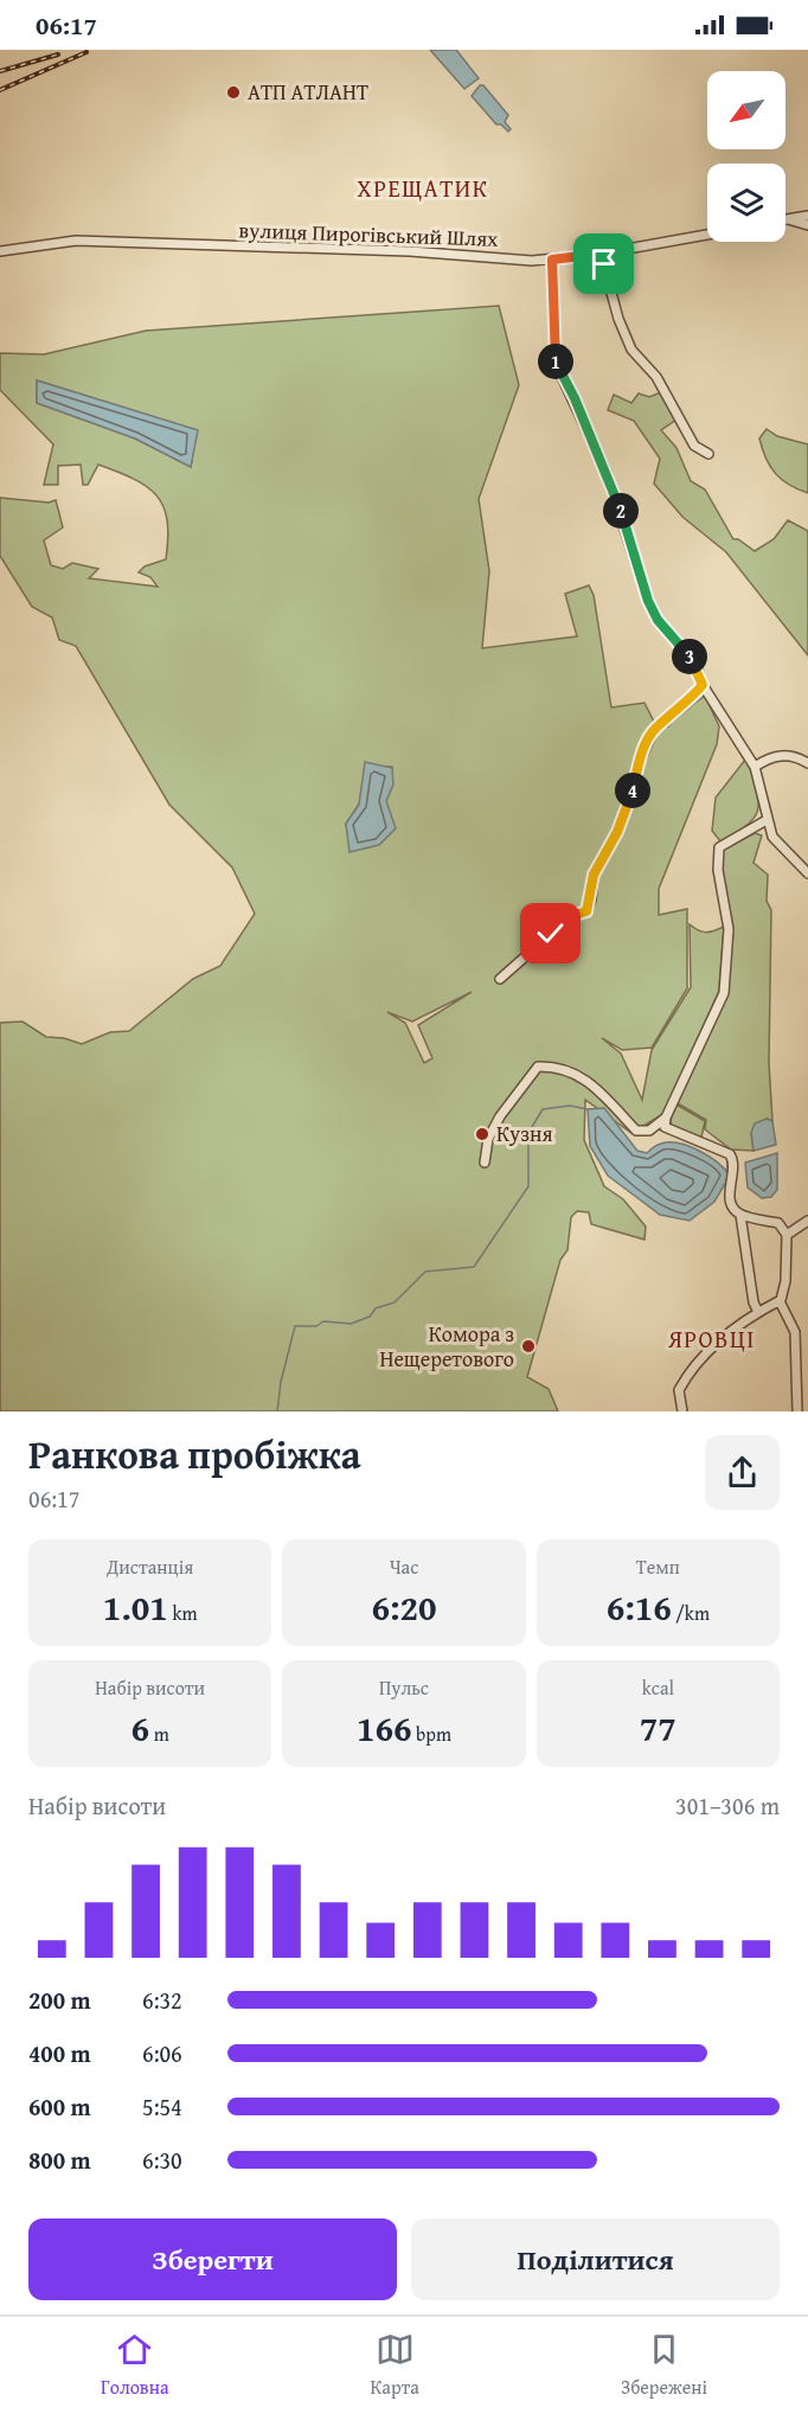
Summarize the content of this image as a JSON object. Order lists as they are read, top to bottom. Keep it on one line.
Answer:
{"streets":{"street":["вулиця Пирогівський Шлях"]},"districts":["ХРЕЩАТИК","ЯРОВЦІ"],"places":["АТП АТЛАНТ","Кузня","Комора з Нещеретового"],"north":"bottom left","page":{"status":"06:17","pins":["1","2","3","4"],"heading":["Ранкова пробіжка","06:17"],"stats":[["Дистанція","1.01 km"],["Час","6:20"],["Темп","6:16 /km"],["Набір висоти","6 m"],["Пульс","166 bpm"],["kcal","77"]],"chart":["Набір висоти","301–306 m"],"list":[{"name":"200 m","note":"6:32"},{"name":"400 m","note":"6:06"},{"name":"600 m","note":"5:54"},{"name":"800 m","note":"6:30"}],"buttons":["Зберегти","Поділитися"],"tabs":["Головна","Карта","Збережені"]}}
